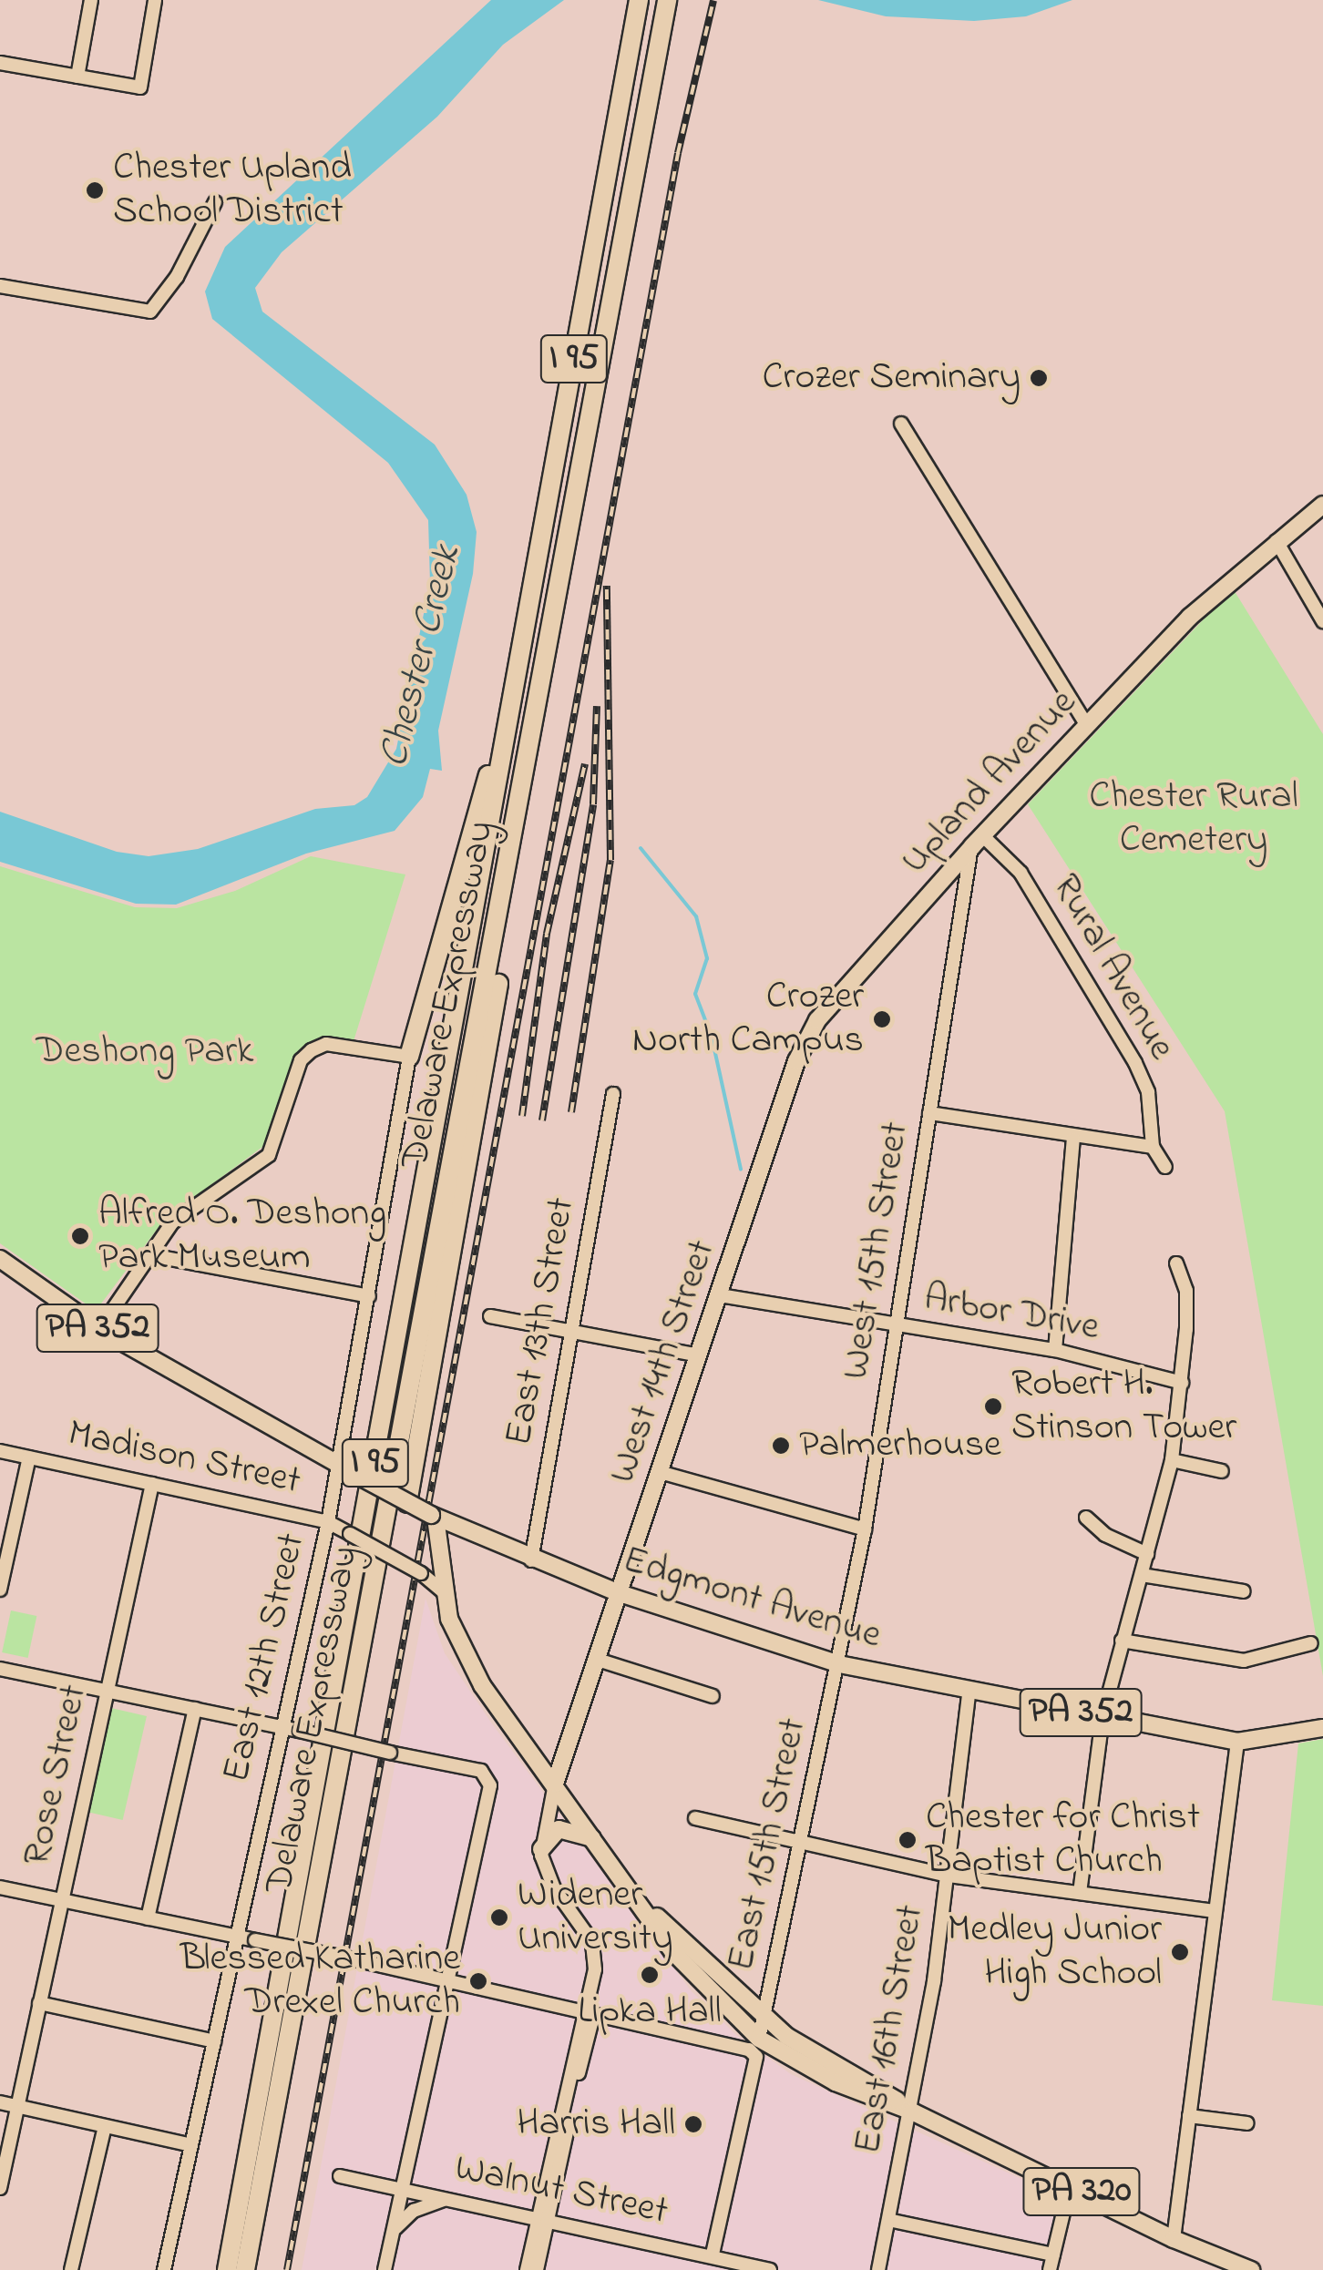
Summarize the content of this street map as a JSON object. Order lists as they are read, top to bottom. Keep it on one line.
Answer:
{"streets":{"highway":["I 95","Delaware Expressway"],"main road":["Upland Avenue","PA 352","West 14th Street","Edgmont Avenue","PA 320"],"street":["Rural Avenue","West 15th Street","Arbor Drive","East 13th Street","Madison Street","East 12th Street","Rose Street","East 15th Street","East 16th Street","Walnut Street"]},"crossings":[["Upland Avenue","Rural Avenue"],["Upland Avenue","West 15th Street"],["Upland Avenue","West 14th Street"],["Rural Avenue","West 15th Street"],["West 15th Street","Arbor Drive"],["West 15th Street","Edgmont Avenue"],["West 15th Street","East 15th Street"],["Arbor Drive","West 14th Street"],["East 13th Street","Edgmont Avenue"],["PA 352","Edgmont Avenue"],["West 14th Street","Edgmont Avenue"],["Madison Street","East 12th Street"],["Madison Street","Rose Street"],["Edgmont Avenue","East 12th Street"],["Edgmont Avenue","East 15th Street"],["Edgmont Avenue","East 16th Street"],["East 15th Street","PA 320"],["East 16th Street","PA 320"]],"water":["Chester Creek"],"parks":["Chester Rural Cemetery","Deshong Park"],"places":["Chester Upland School District","Crozer Seminary","Crozer North Campus","Alfred O. Deshong Park Museum","Robert H. Stinson Tower","Palmerhouse","Chester for Christ Baptist Church","Widener University","Medley Junior High School","Lipka Hall","Blessed Katharine Drexel Church","Harris Hall"]}
